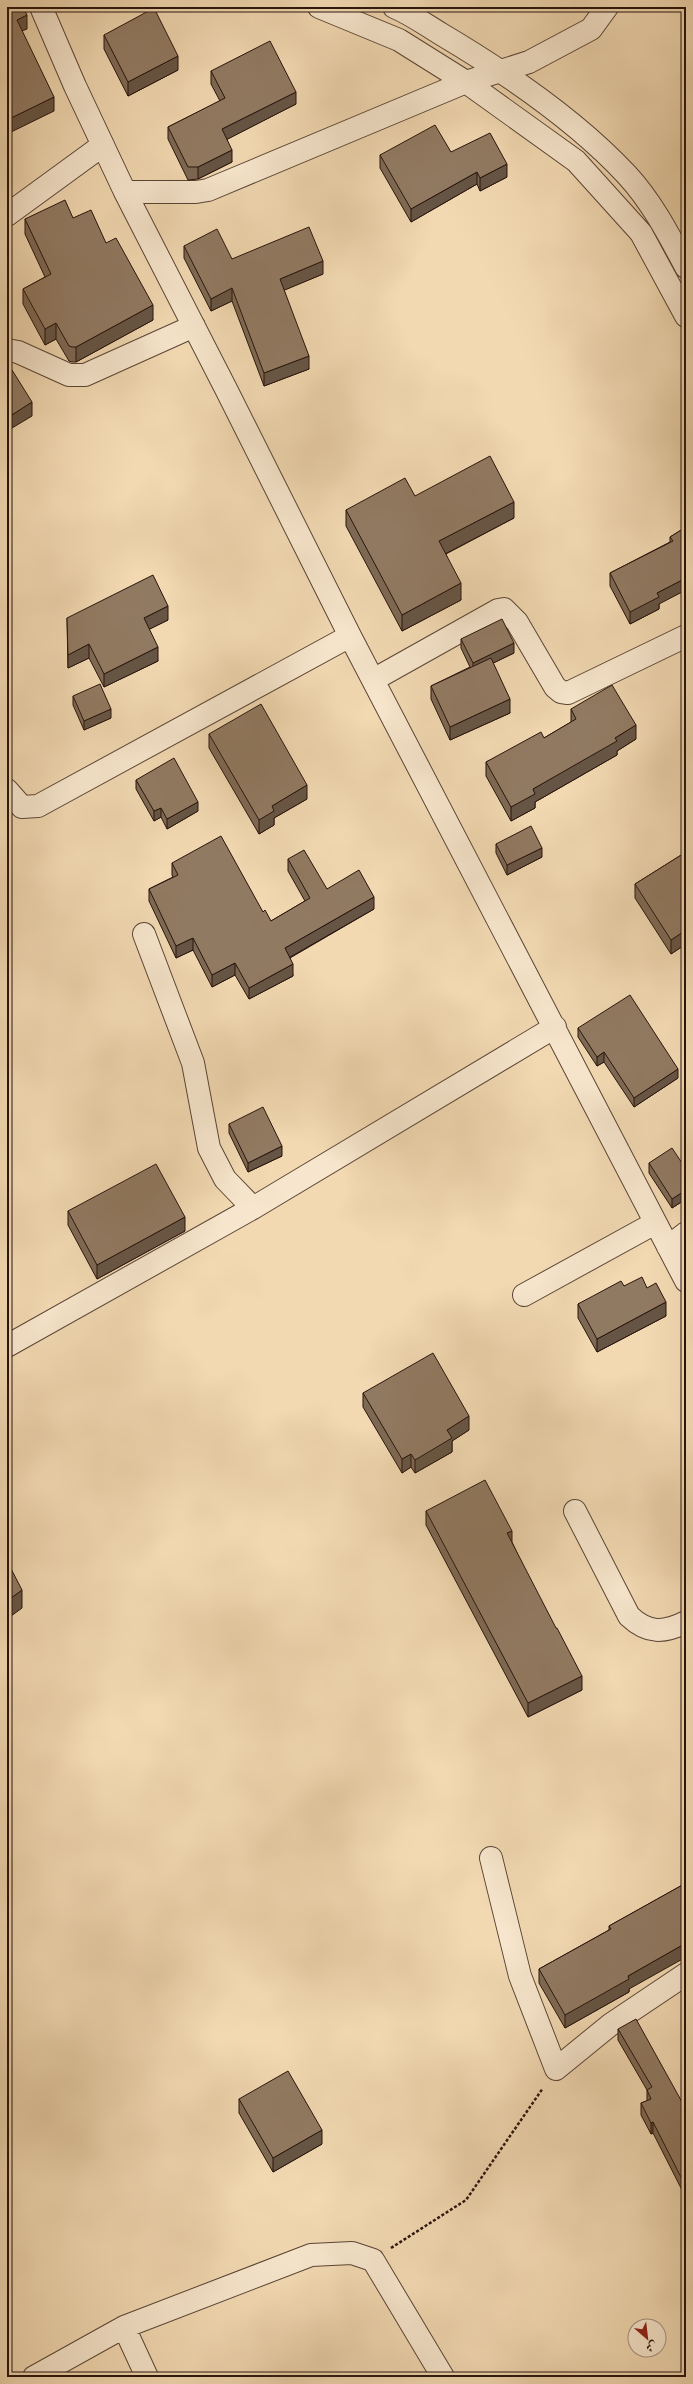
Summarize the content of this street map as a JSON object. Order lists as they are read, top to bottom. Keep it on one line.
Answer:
{"north":"bottom right"}
